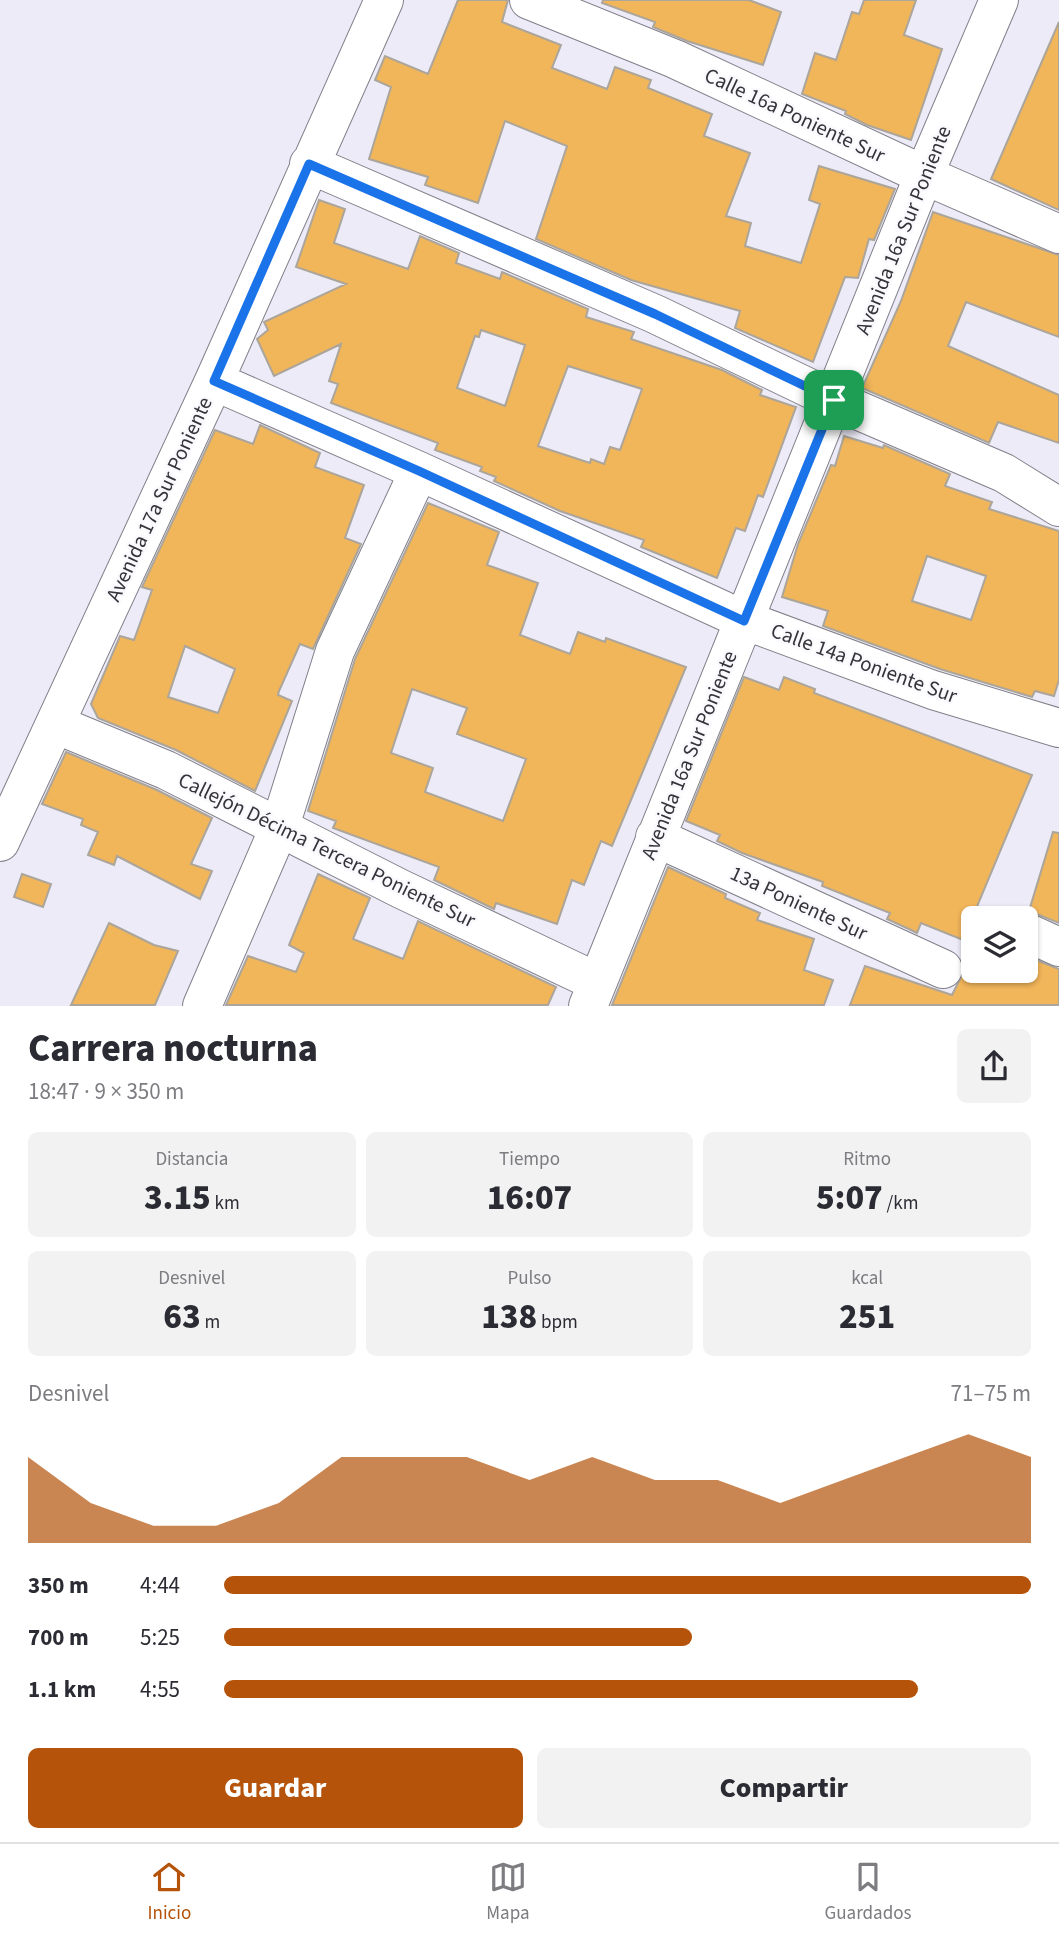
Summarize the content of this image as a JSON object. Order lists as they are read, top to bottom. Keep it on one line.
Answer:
{"streets":{"street":["Calle 16a Poniente Sur","Avenida 16a Sur Poniente","Avenida 17a Sur Poniente","Calle 14a Poniente Sur","Callejón Décima Tercera Poniente Sur","13a Poniente Sur"]},"crossings":[["Calle 16a Poniente Sur","Avenida 16a Sur Poniente"],["Avenida 16a Sur Poniente","Calle 14a Poniente Sur"],["Avenida 16a Sur Poniente","Callejón Décima Tercera Poniente Sur"],["Avenida 16a Sur Poniente","13a Poniente Sur"],["Avenida 17a Sur Poniente","Calle 14a Poniente Sur"],["Avenida 17a Sur Poniente","Callejón Décima Tercera Poniente Sur"]],"page":{"heading":["Carrera nocturna","18:47 · 9 × 350 m"],"stats":[["Distancia","3.15 km"],["Tiempo","16:07"],["Ritmo","5:07 /km"],["Desnivel","63 m"],["Pulso","138 bpm"],["kcal","251"]],"chart":["Desnivel","71–75 m"],"list":[{"name":"350 m","note":"4:44"},{"name":"700 m","note":"5:25"},{"name":"1.1 km","note":"4:55"}],"buttons":["Guardar","Compartir"],"tabs":["Inicio","Mapa","Guardados"]}}
